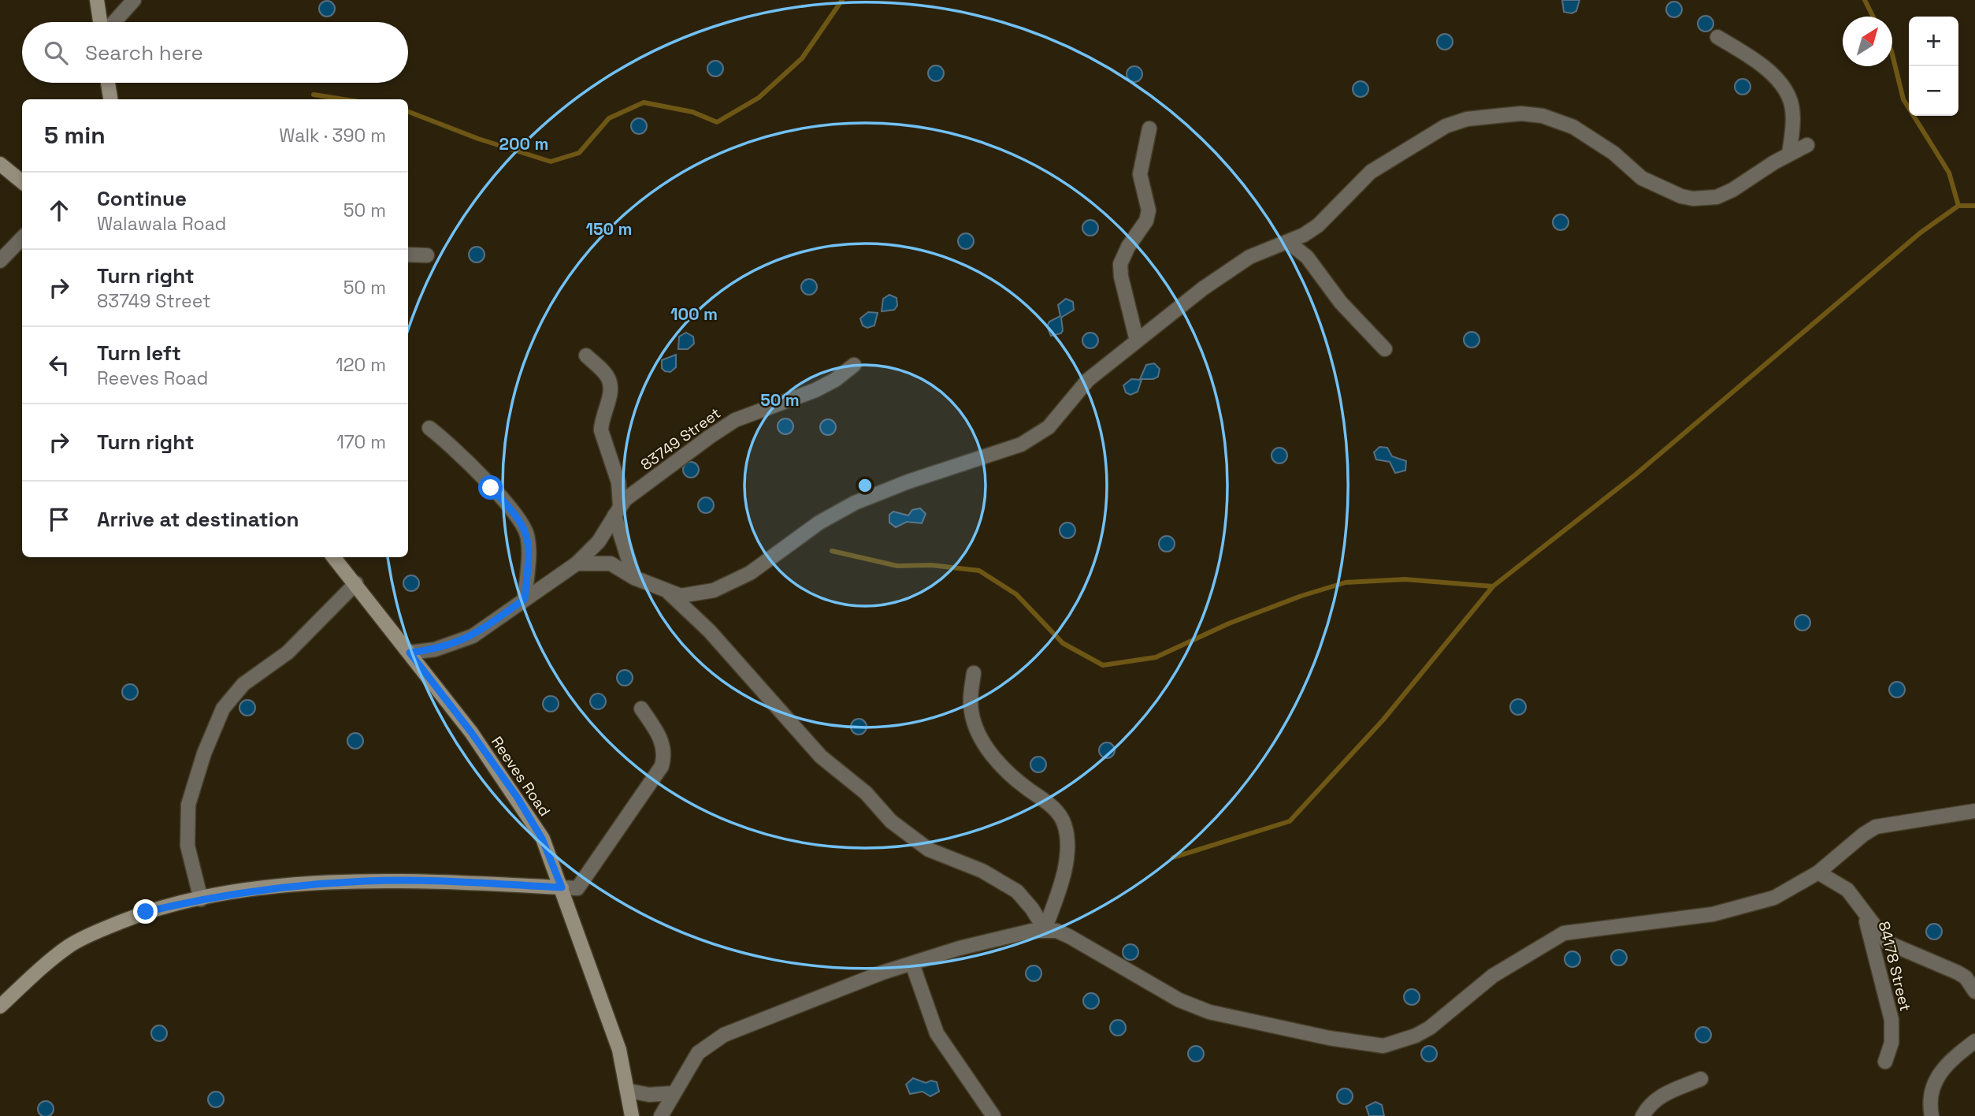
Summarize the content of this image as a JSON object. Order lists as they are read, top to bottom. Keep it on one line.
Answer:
{"streets":{"street":["83749 Street","Reeves Road","84178 Street"]},"crossings":[["83749 Street","Reeves Road"]],"north":"top right","page":{"map_buttons":["+","−"],"search":"Search here","heading":["5 min","Walk · 390 m"],"list":[["Continue","Walawala Road","50 m"],["Turn right","83749 Street","50 m"],["Turn left","Reeves Road","120 m"],["Turn right","170 m"],"Arrive at destination"]},"rings":["200 m","150 m","100 m","50 m"]}
